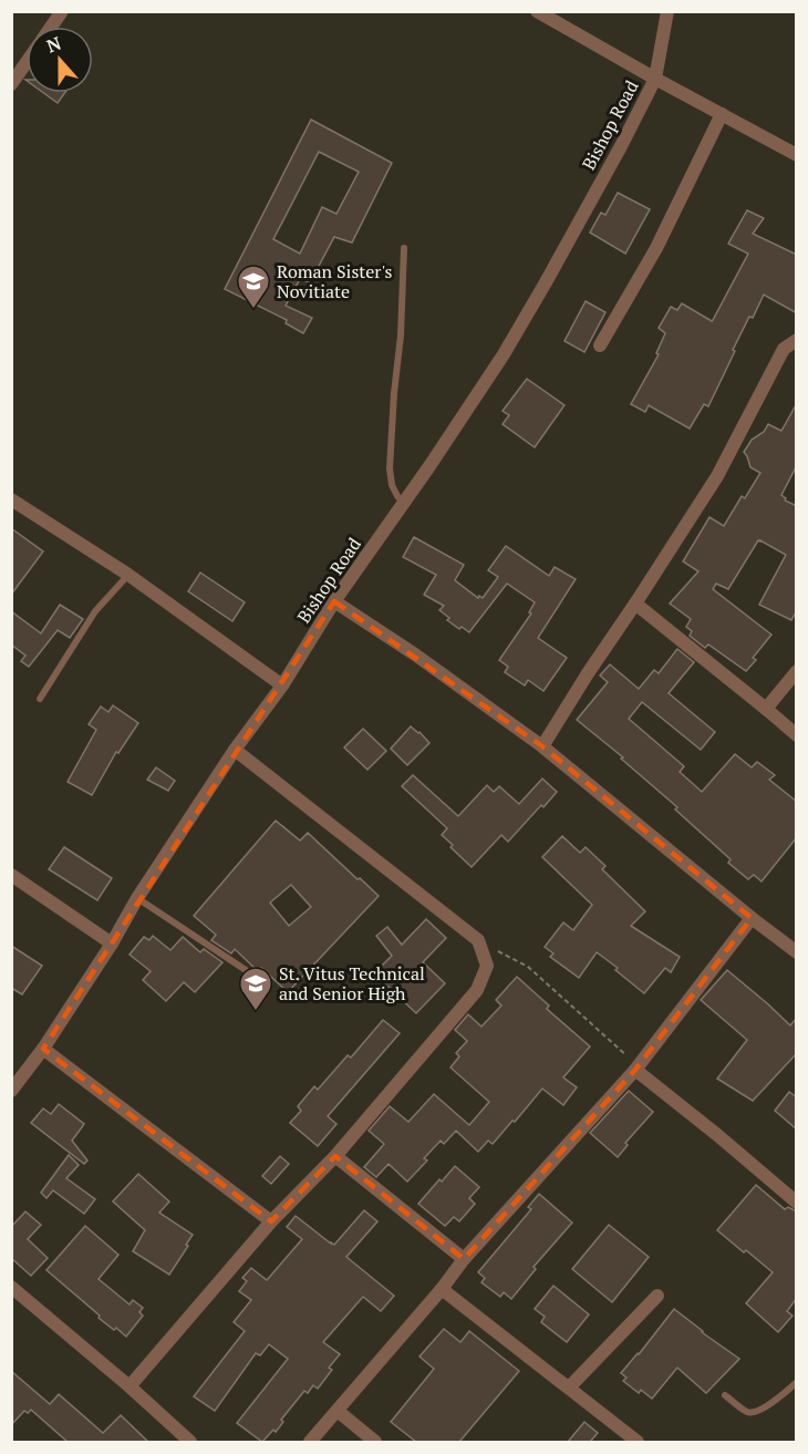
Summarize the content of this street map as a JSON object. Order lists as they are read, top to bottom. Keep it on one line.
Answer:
{"streets":{"street":["Bishop Road"]},"places":{"school or university":["Roman Sister's Novitiate","St. Vitus Technical and Senior High"]},"north":"top"}
